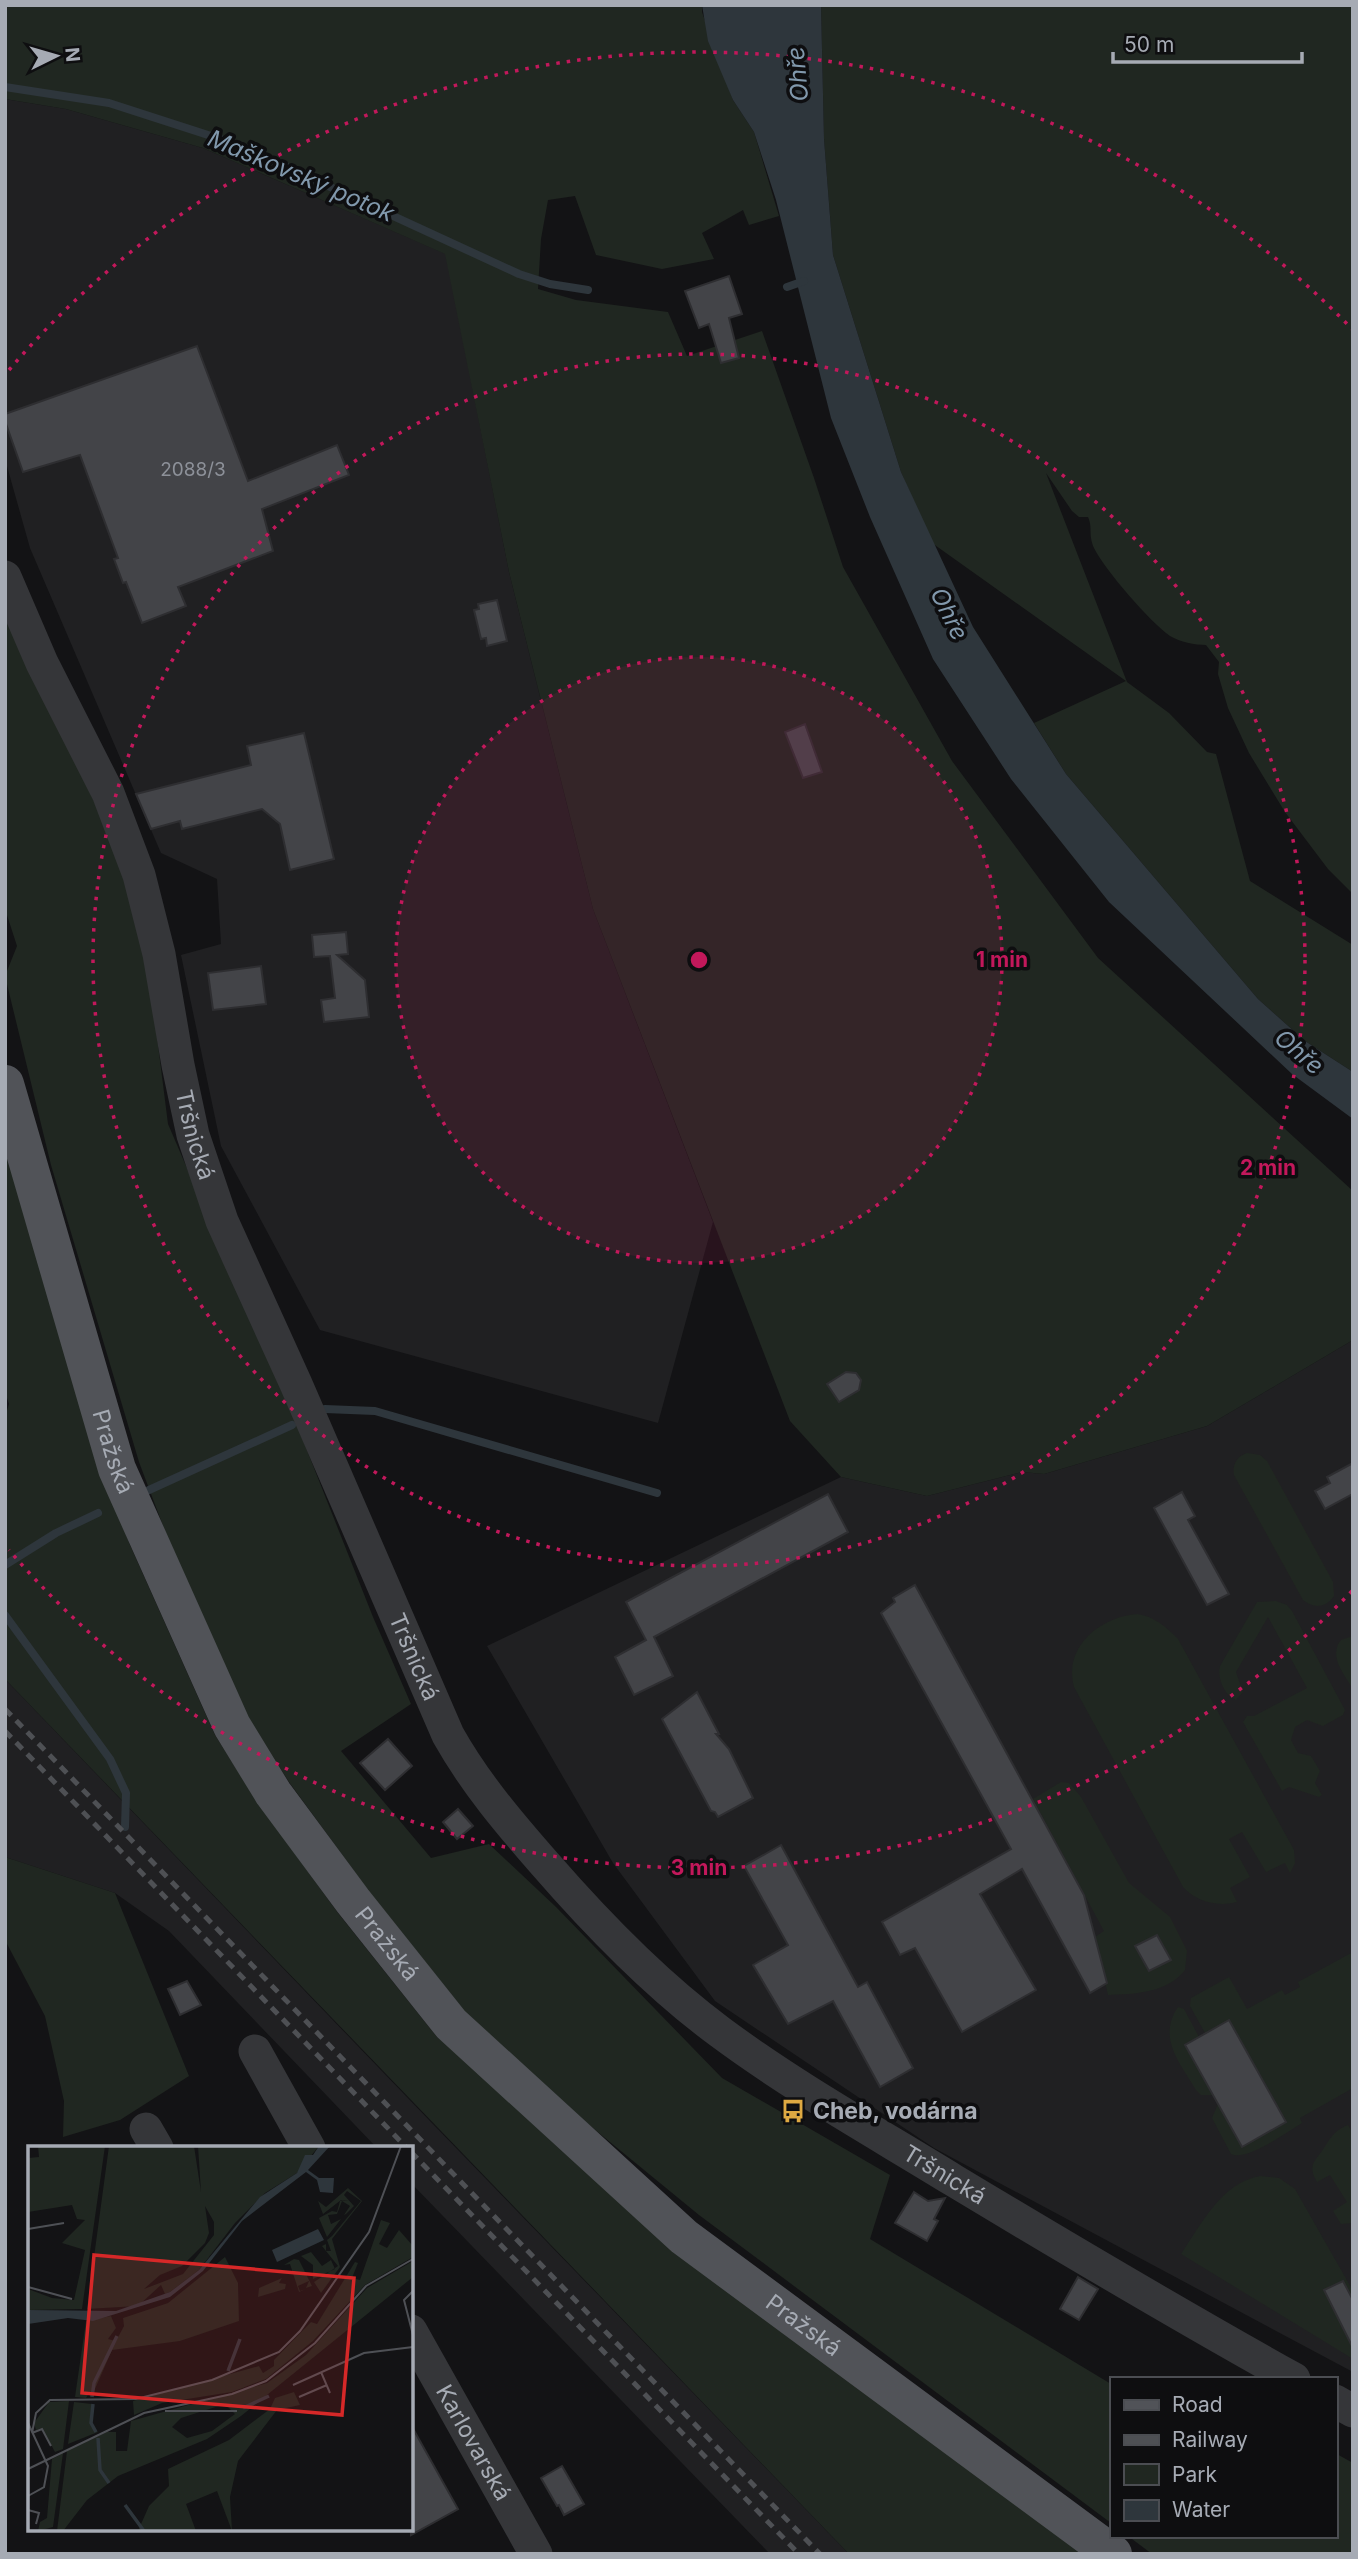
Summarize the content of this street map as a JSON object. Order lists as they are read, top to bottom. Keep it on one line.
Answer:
{"streets":{"main road":["Pražská"],"street":["Tršnická","Karlovarská"]},"water":["Ohře","Maškovský potok"],"places":{"bus stop":["Cheb, vodárna"]},"house_numbers":["2088/3"],"legend":["Road","Railway","Park","Water"],"scale_bar":"50 m","north":"right","rings":["1 min","2 min","3 min"]}
